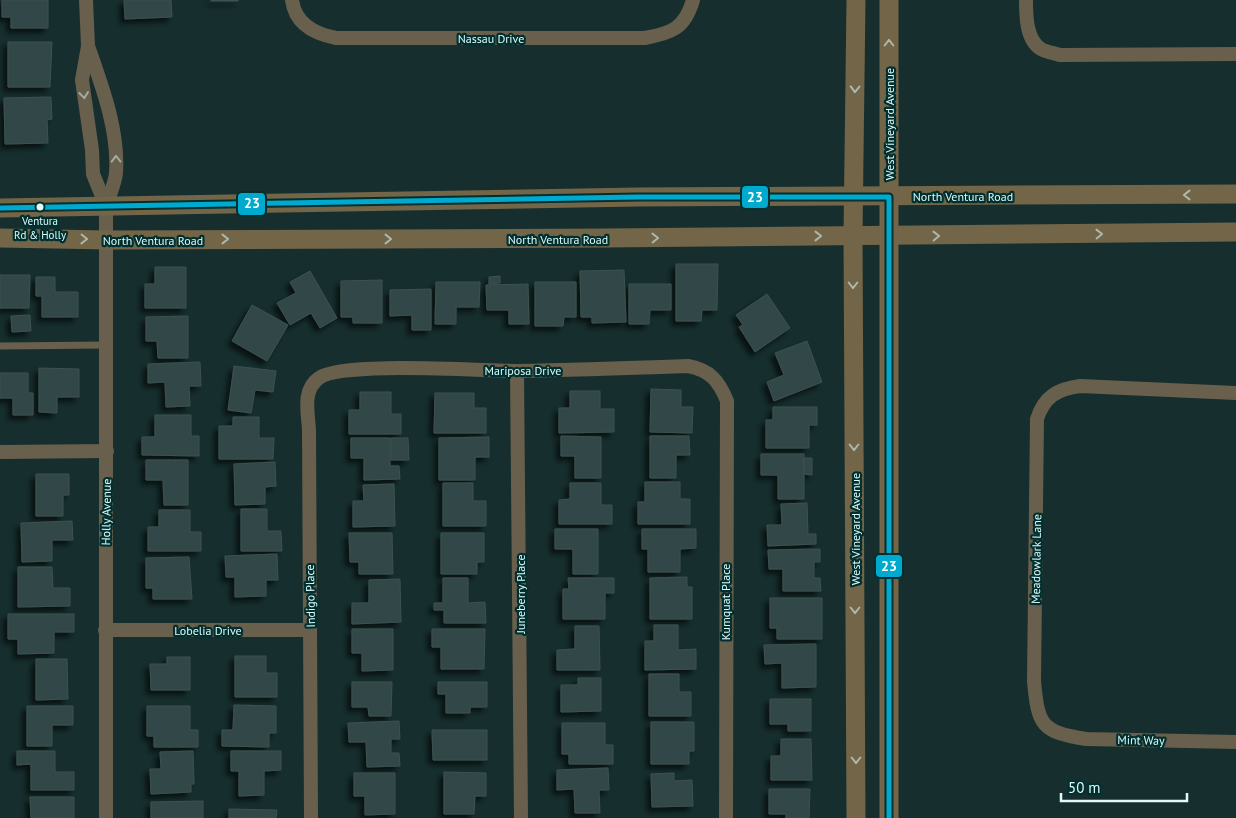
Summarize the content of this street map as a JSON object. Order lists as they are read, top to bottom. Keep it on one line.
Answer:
{"streets":{"main road":["West Vineyard Avenue","North Ventura Road"],"street":["Nassau Drive","Mariposa Drive","Holly Avenue","Meadowlark Lane","Juneberry Place","Indigo Place","Kumquat Place","Lobelia Drive","Mint Way"]},"crossings":[["West Vineyard Avenue","North Ventura Road"],["North Ventura Road","Holly Avenue"],["Mariposa Drive","Juneberry Place"],["Mariposa Drive","Indigo Place"],["Mariposa Drive","Kumquat Place"],["Holly Avenue","Lobelia Drive"],["Meadowlark Lane","Mint Way"],["Indigo Place","Lobelia Drive"]],"places":["Ventura Rd & Holly"],"lines":["transit line 23"],"scale_bar":"50 m"}
